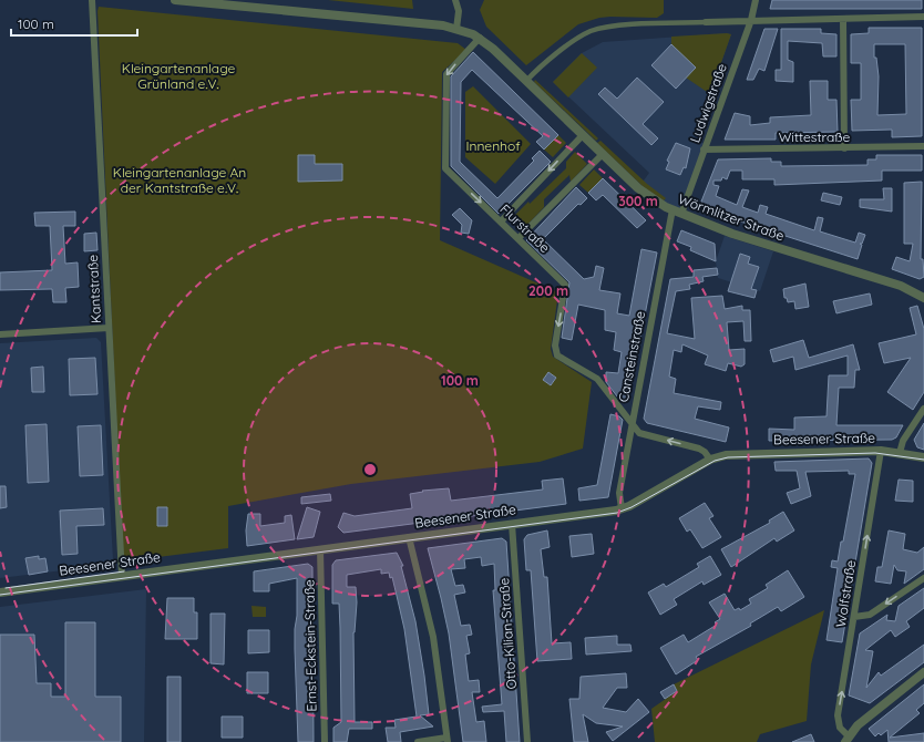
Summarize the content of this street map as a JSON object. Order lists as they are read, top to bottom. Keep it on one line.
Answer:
{"streets":{"street":["Ludwigstraße","Wittestraße","Wörmlitzer Straße","Flurstraße","Kantstraße","Cansteinstraße","Beesener Straße","Wolfstraße","Otto-Kilian-Straße","Ernst-Eckstein-Straße"]},"crossings":[["Ludwigstraße","Wittestraße"],["Ludwigstraße","Wörmlitzer Straße"],["Wörmlitzer Straße","Flurstraße"],["Wörmlitzer Straße","Cansteinstraße"],["Flurstraße","Cansteinstraße"],["Kantstraße","Beesener Straße"],["Cansteinstraße","Beesener Straße"],["Beesener Straße","Wolfstraße"],["Beesener Straße","Otto-Kilian-Straße"],["Beesener Straße","Ernst-Eckstein-Straße"]],"one_way":["Flurstraße","Wolfstraße"],"parks":["Kleingartenanlage Grünland e.V.","Innenhof","Kleingartenanlage An der Kantstraße e.V."],"scale_bar":"100 m","rings":["300 m","200 m","100 m"]}
